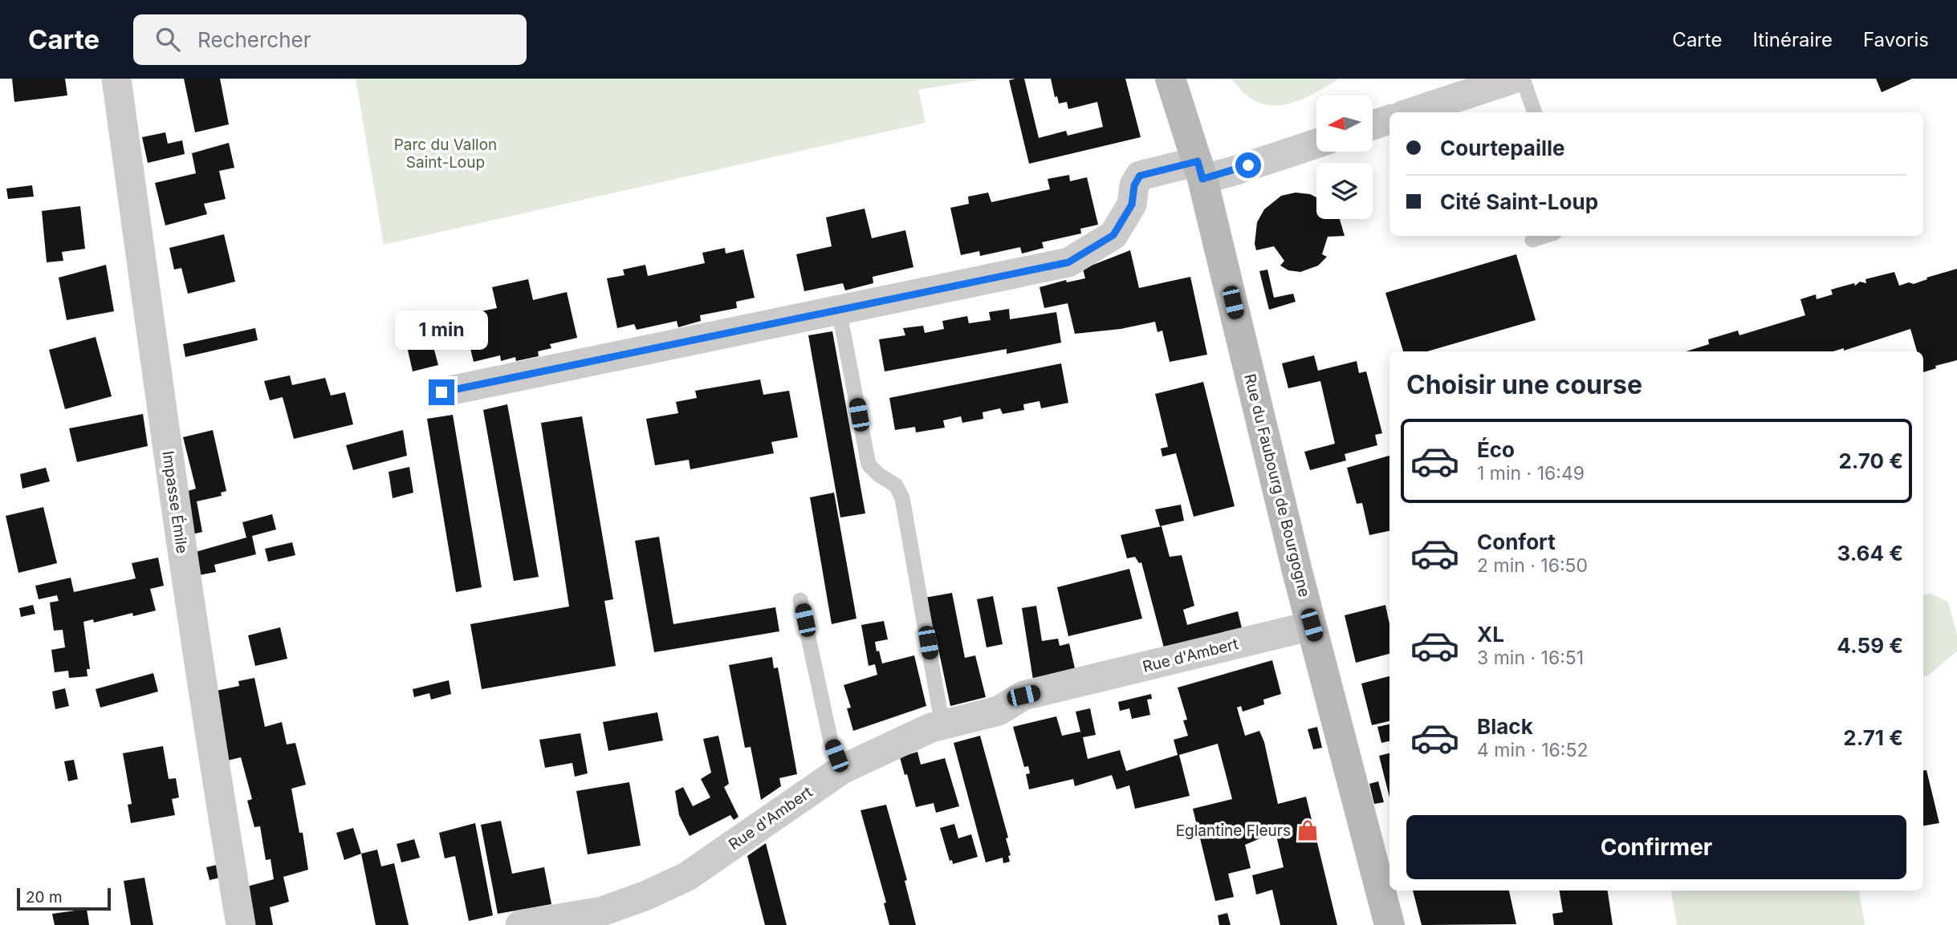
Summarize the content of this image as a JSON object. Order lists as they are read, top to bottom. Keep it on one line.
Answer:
{"streets":{"main road":["Rue du Faubourg de Bourgogne"],"street":["Impasse Émile","Rue d'Ambert"]},"crossings":[["Rue du Faubourg de Bourgogne","Rue d'Ambert"]],"parks":["Parc du Vallon Saint-Loup"],"places":{"shop":["Eglantine Fleurs"]},"scale_bar":"20 m","north":"left","page":{"header":"Carte","search":"Rechercher","nav":["Carte","Itinéraire","Favoris"],"banner":["Courtepaille","Cité Saint-Loup"],"bubble":"1 min","heading":"Choisir une course","list":[{"name":"Éco","note":"1 min · 16:49","value":"2.70 €"},{"name":"Confort","note":"2 min · 16:50","value":"3.64 €"},{"name":"XL","note":"3 min · 16:51","value":"4.59 €"},{"name":"Black","note":"4 min · 16:52","value":"2.71 €"}],"buttons":"Confirmer","scale":"20 m"}}
